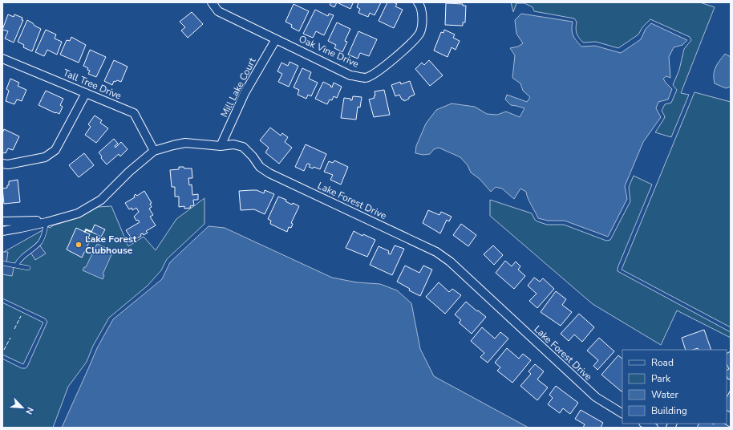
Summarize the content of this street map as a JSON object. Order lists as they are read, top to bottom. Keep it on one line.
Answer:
{"streets":{"street":["Oak Vine Drive","Tall Tree Drive","Mill Lake Court","Lake Forest Drive"]},"crossings":[["Oak Vine Drive","Mill Lake Court"],["Tall Tree Drive","Lake Forest Drive"],["Mill Lake Court","Lake Forest Drive"]],"places":["Lake Forest Clubhouse"],"legend":["Road","Park","Water","Building"],"north":"bottom right"}
